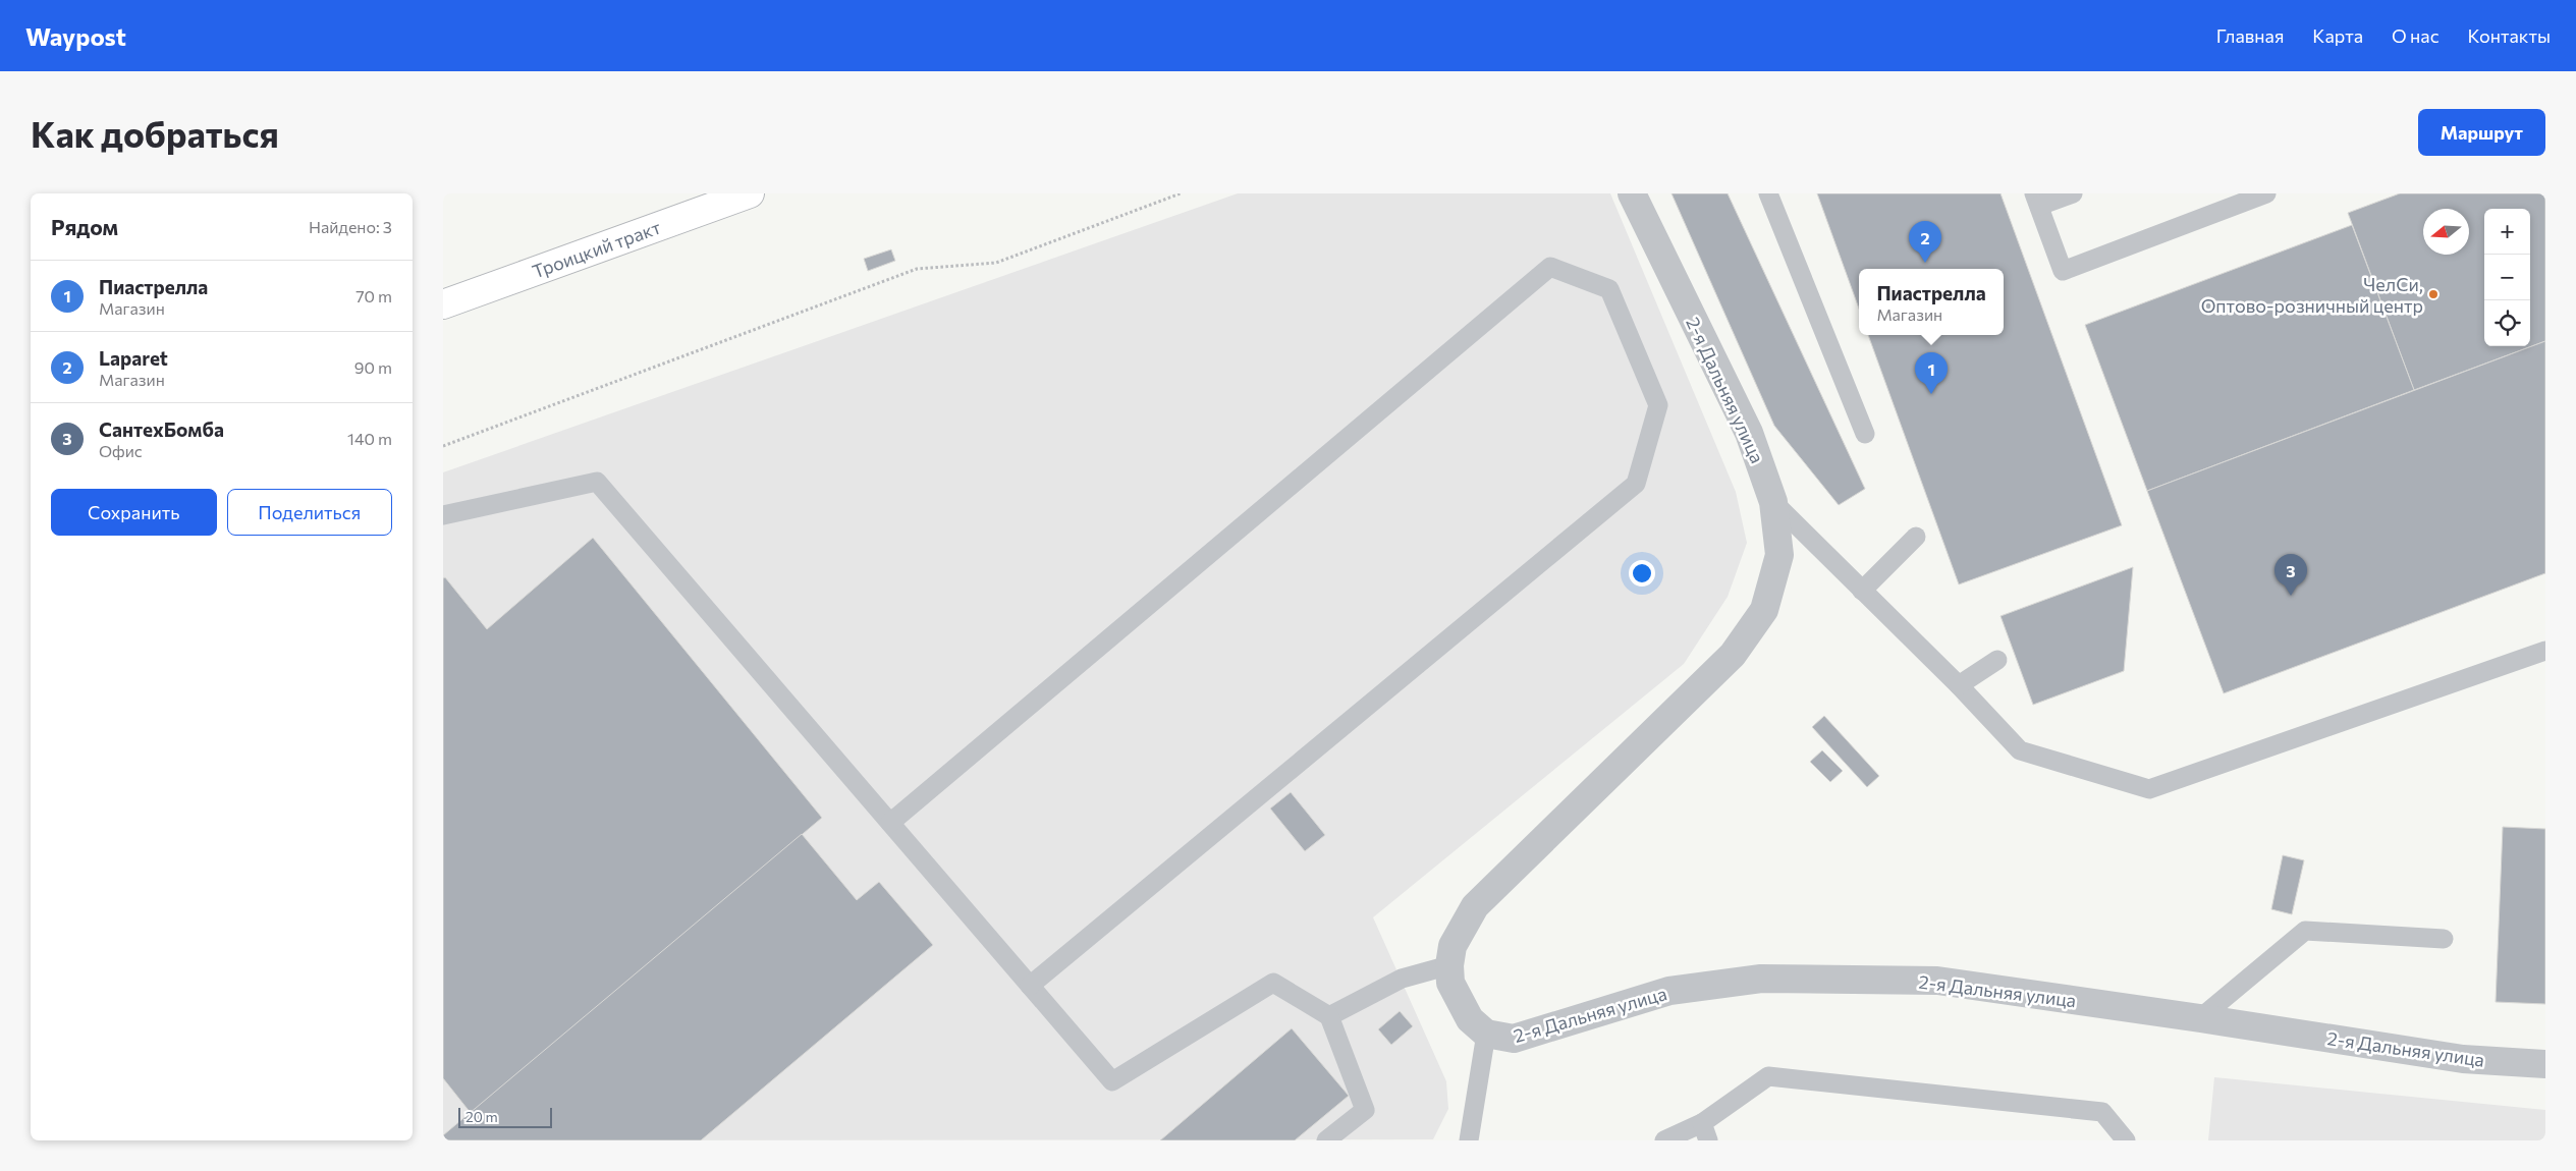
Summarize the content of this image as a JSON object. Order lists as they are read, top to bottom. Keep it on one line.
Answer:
{"streets":{"main road":["Троицкий тракт"],"street":["2-я Дальняя улица"]},"places":["ЧелСи, Оптово-розничный центр"],"scale_bar":"20 m","north":"left","page":{"header":"Waypost","nav":["Главная","Карта","О нас","Контакты"],"buttons":["Маршрут",["Сохранить","Поделиться"]],"title":"Как добраться","heading":["Рядом","Найдено: 3"],"map_buttons":["+","−"],"pins":["2","1","3"],"list":[{"mark":"1","name":"Пиастрелла","note":"Магазин","value":"70 m"},{"mark":"2","name":"Laparet","note":"Магазин","value":"90 m"},{"mark":"3","name":"СантехБомба","note":"Офис","value":"140 m"}],"popup":["Пиастрелла","Магазин"],"scale":"20 m"}}
